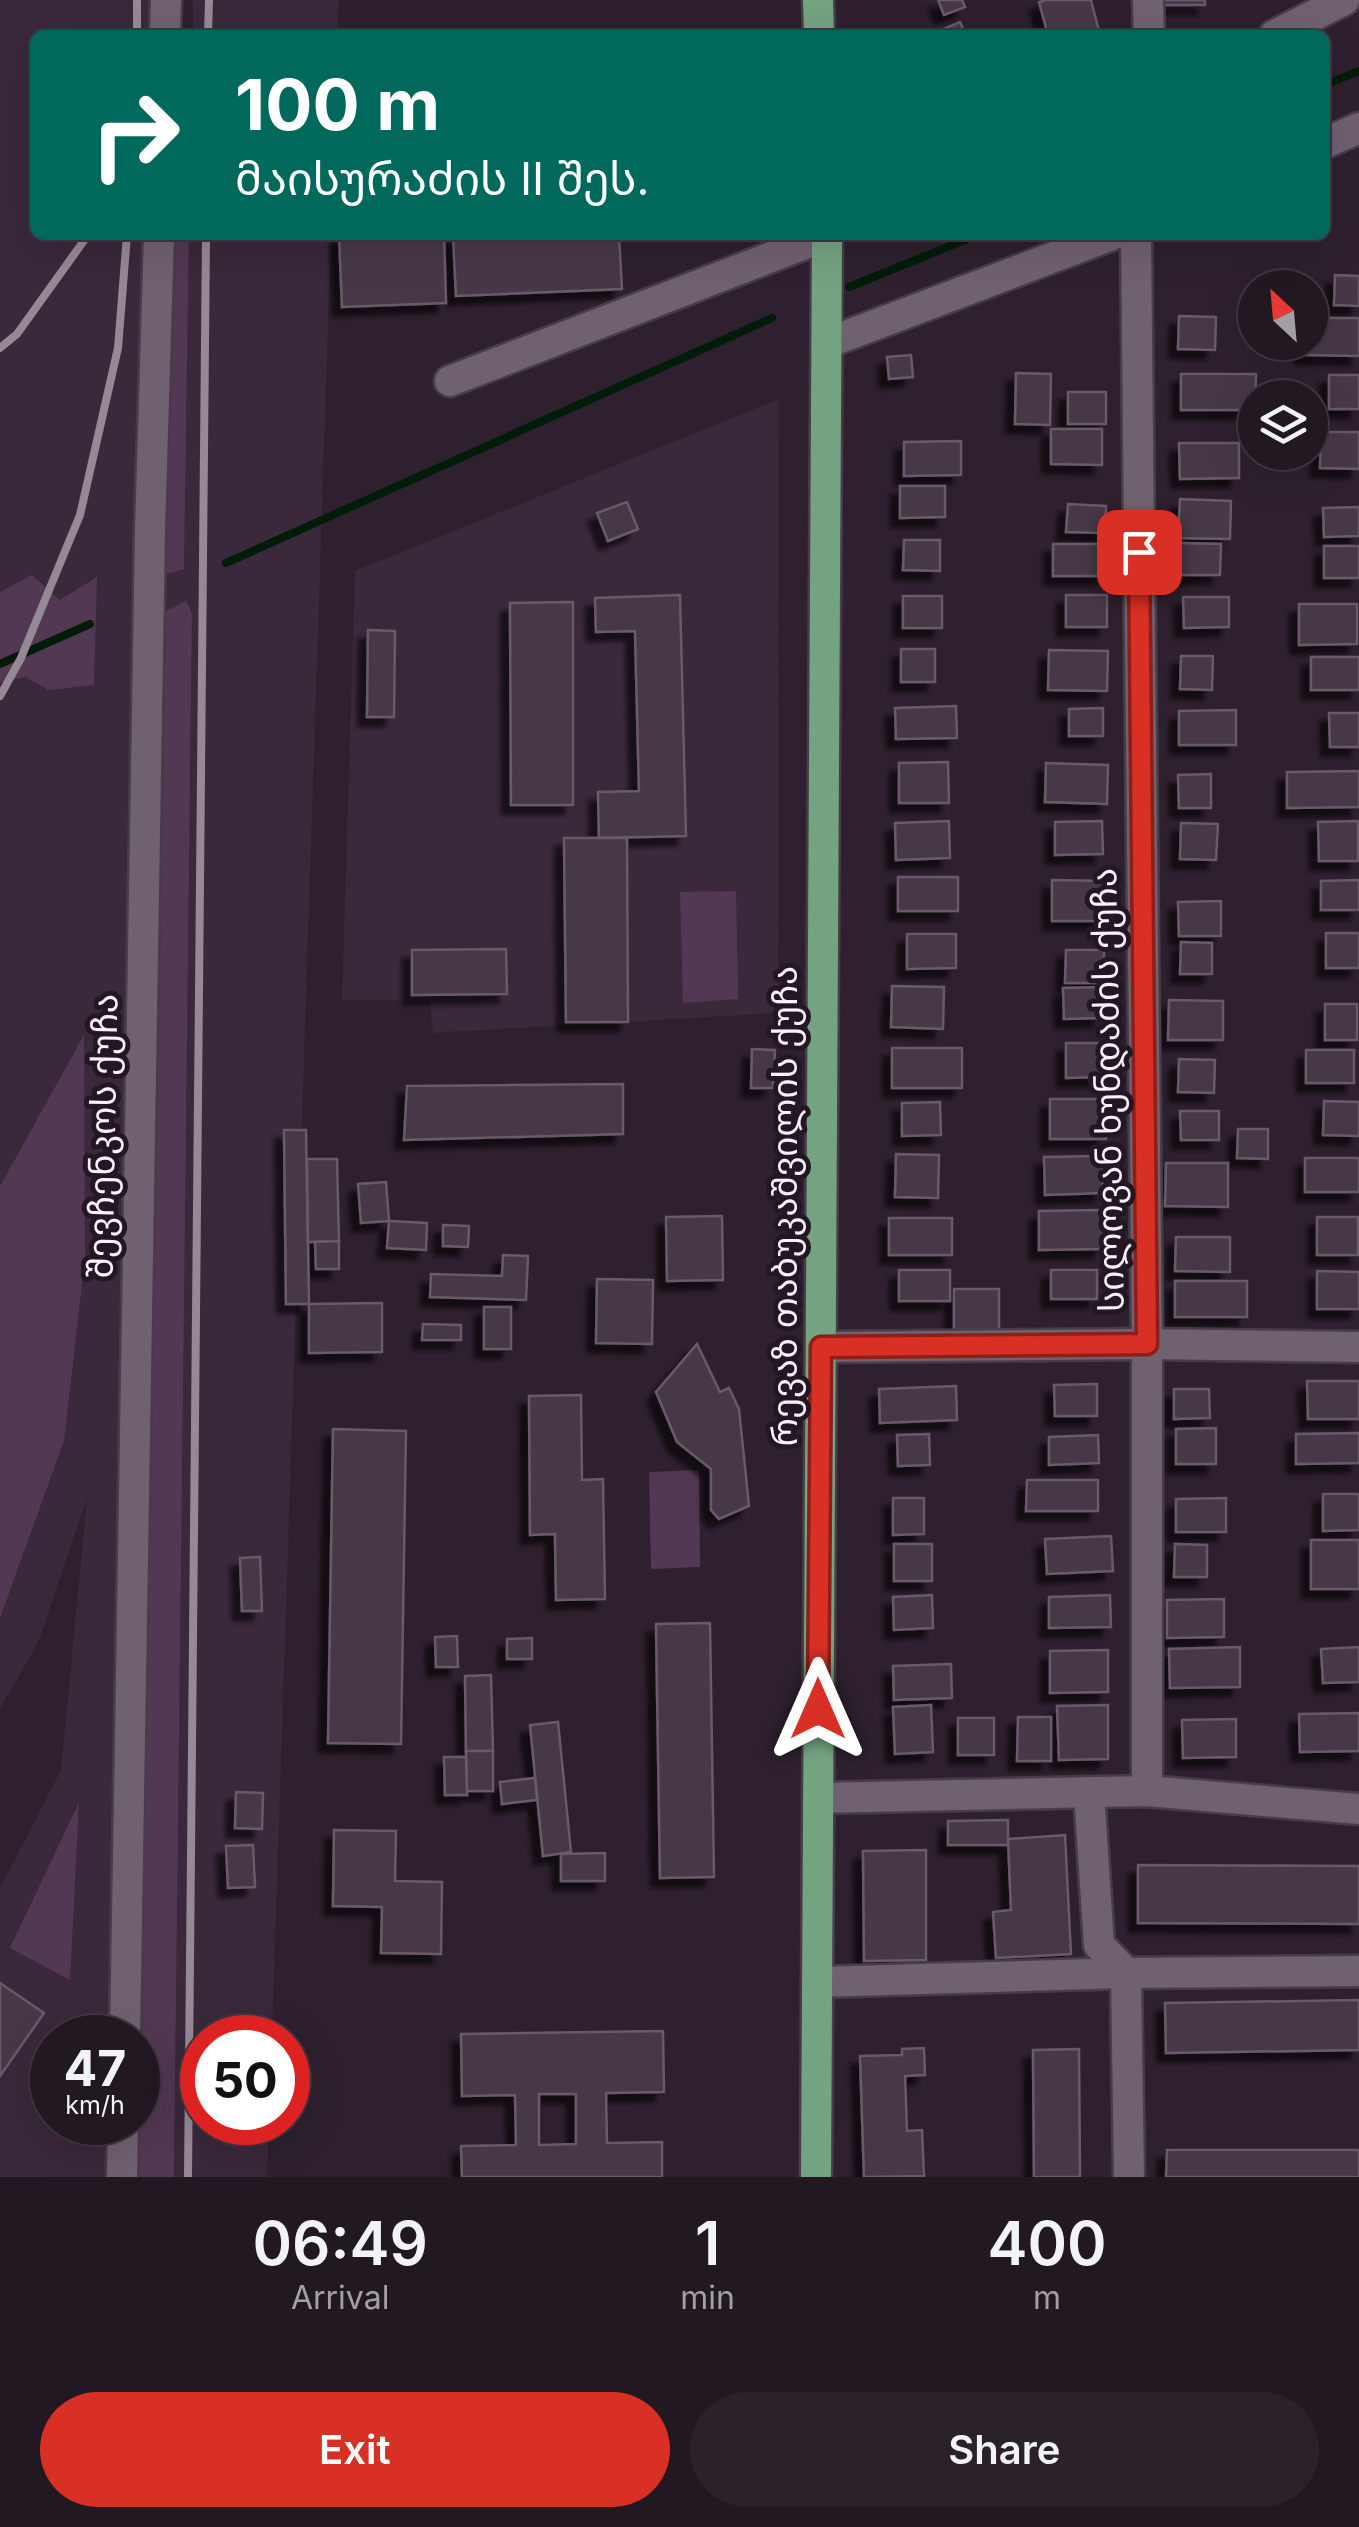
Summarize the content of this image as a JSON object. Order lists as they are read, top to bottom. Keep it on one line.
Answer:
{"streets":{"main road":["რევაზ თაბუკაშვილის ქუჩა"],"street":["სილოვან ხუნდაძის ქუჩა","შევჩენკოს ქუჩა"]},"north":"top left","page":{"turn":["100 m","მაისურაძის II შეს."],"speed":"47 km/h","limit":"50","eta":["06:49","Arrival","1","min","400","m"],"buttons":["Exit","Share"]}}
